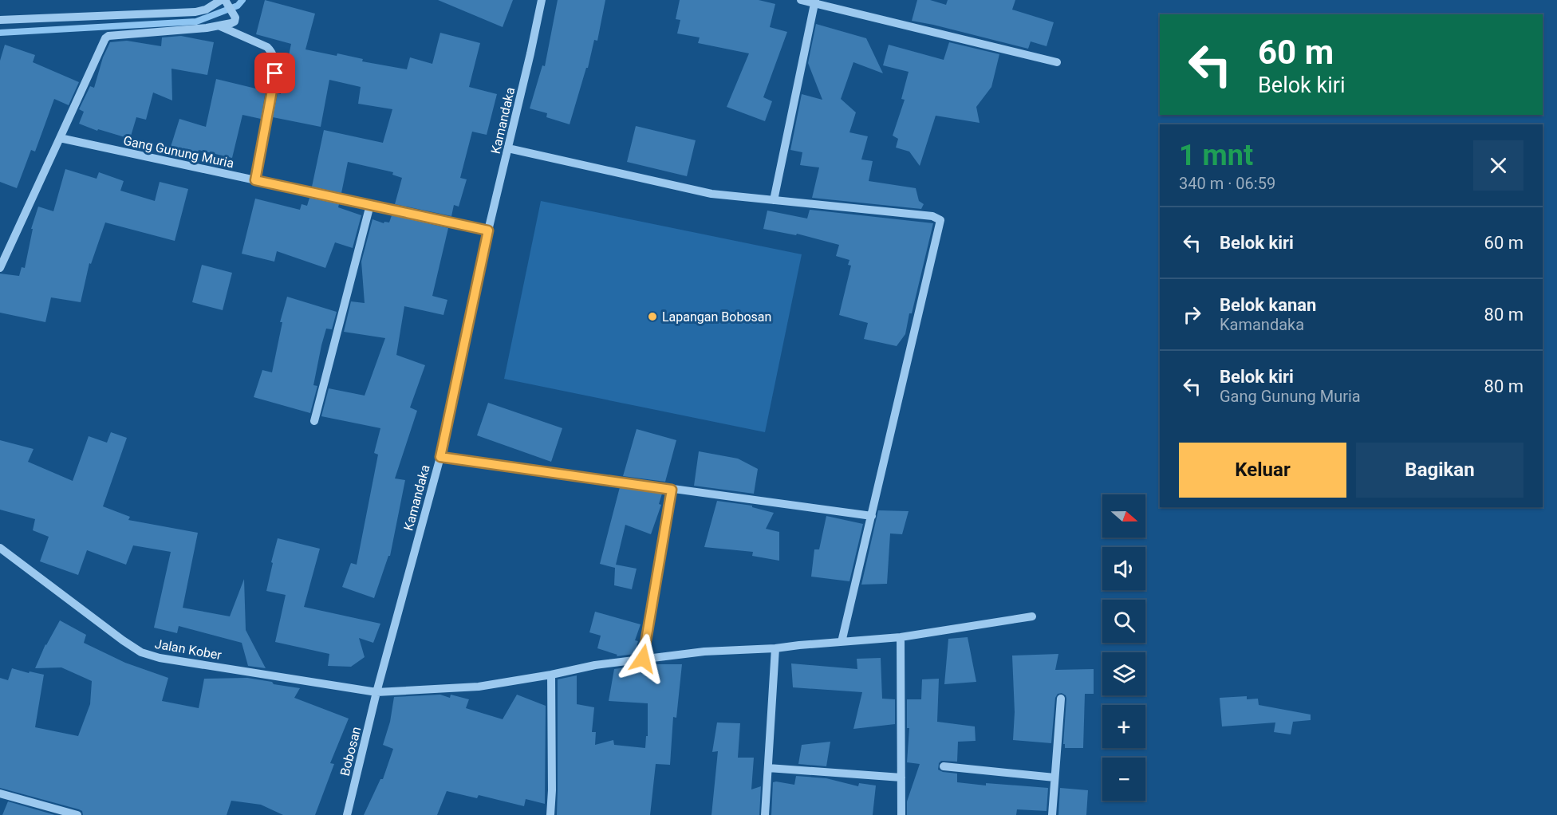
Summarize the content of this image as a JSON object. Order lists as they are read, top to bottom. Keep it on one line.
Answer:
{"streets":{"street":["Kamandaka","Gang Gunung Muria","Jalan Kober","Bobosan"]},"crossings":[["Kamandaka","Gang Gunung Muria"],["Kamandaka","Jalan Kober"],["Kamandaka","Bobosan"],["Jalan Kober","Bobosan"]],"places":["Lapangan Bobosan"],"north":"right","page":{"turn":["60 m","Belok kiri"],"heading":["1 mnt","340 m · 06:59"],"list":[{"name":"Belok kiri","value":"60 m"},{"name":"Belok kanan","note":"Kamandaka","value":"80 m"},{"name":"Belok kiri","note":"Gang Gunung Muria","value":"80 m"}],"buttons":["Keluar","Bagikan"],"map_buttons":["+","−"]}}
